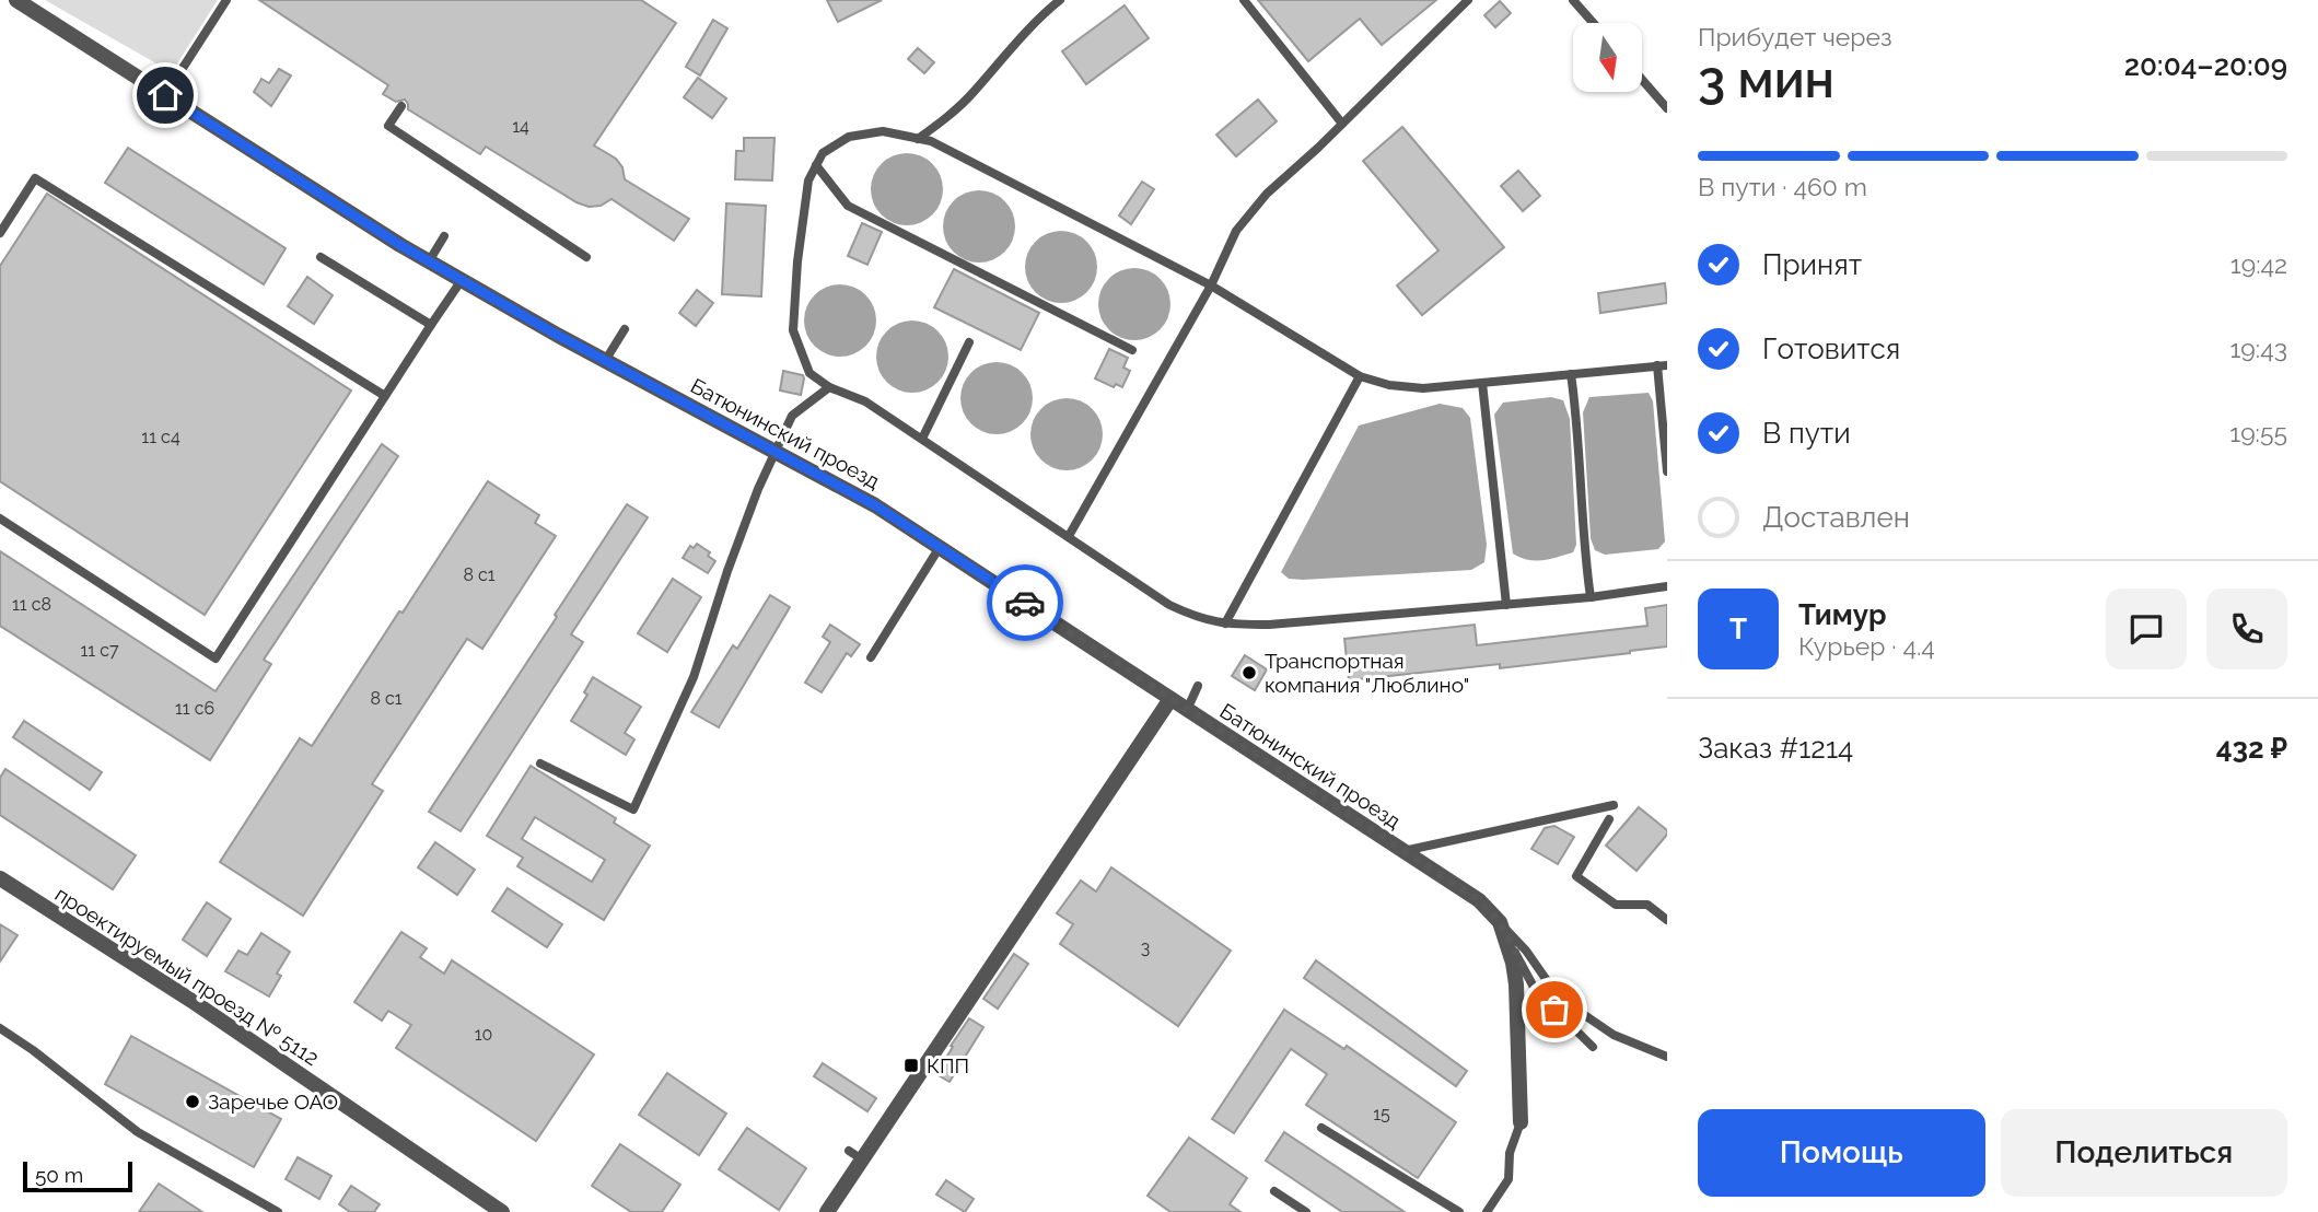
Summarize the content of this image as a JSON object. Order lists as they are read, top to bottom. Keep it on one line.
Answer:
{"streets":{"street":["Батюнинский проезд","проектируемый проезд № 5112"]},"places":{"other":["Транспортная компания \"Люблино\"","Заречье ОАО"],"transit":["КПП"]},"house_numbers":["14","11 с4","8 с1","11 с8","11 с7","8 с1","11 с6","3","10","15"],"scale_bar":"50 m","north":"bottom","page":{"heading":["3 мин","Прибудет через","20:04–20:09"],"panel":["Тимур","Курьер · 4.4","Заказ #1214","432 ₽"],"bar":"В пути · 460 m","list":[["Принят","19:42"],["Готовится","19:43"],["В пути","19:55"],"Доставлен"],"round":"Т","buttons":["Помощь","Поделиться"],"scale":"50 m"}}
